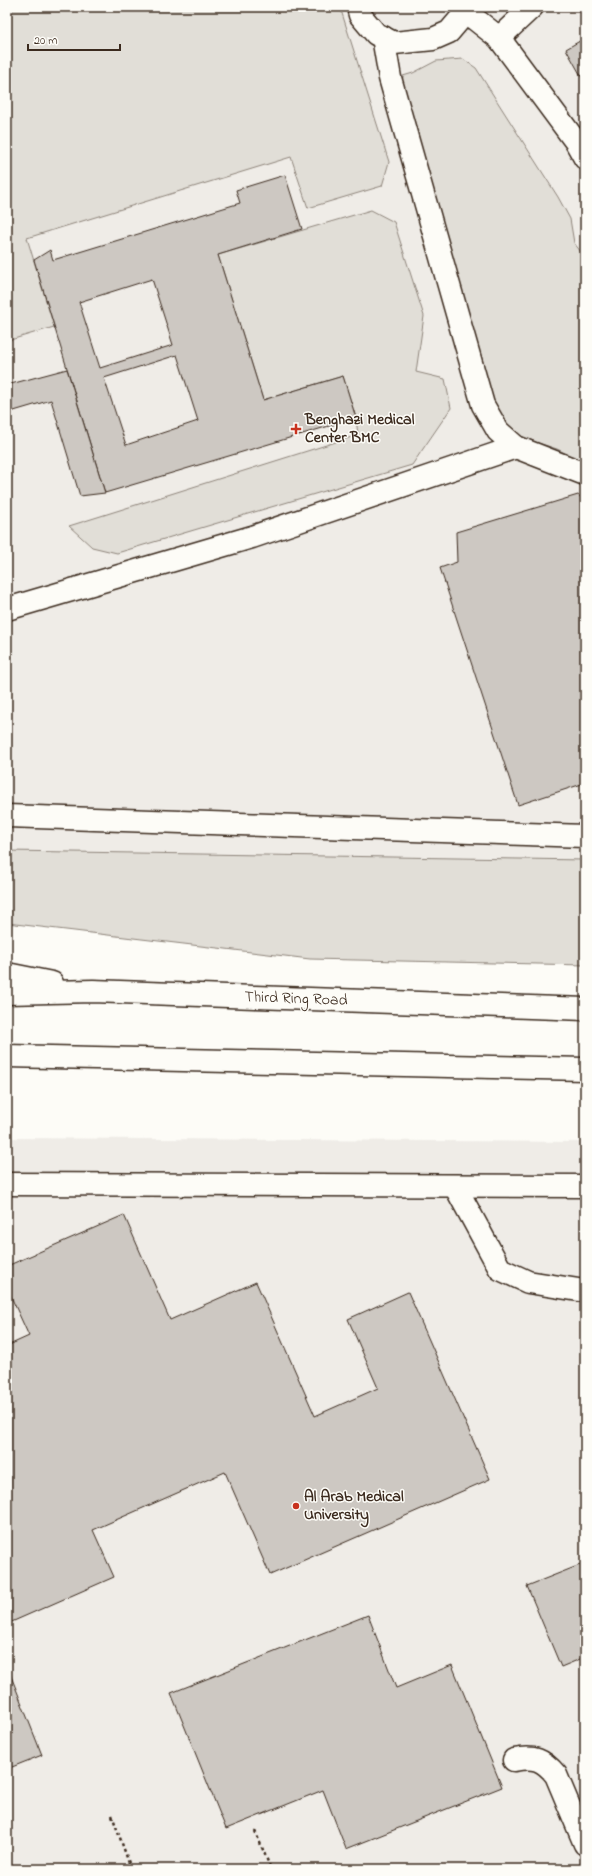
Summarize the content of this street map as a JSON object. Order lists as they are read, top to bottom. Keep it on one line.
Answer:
{"streets":{"main road":["Third Ring Road"]},"places":{"health":["Benghazi Medical Center BMC"],"other":["Al Arab Medical University"]},"scale_bar":"20 m"}
